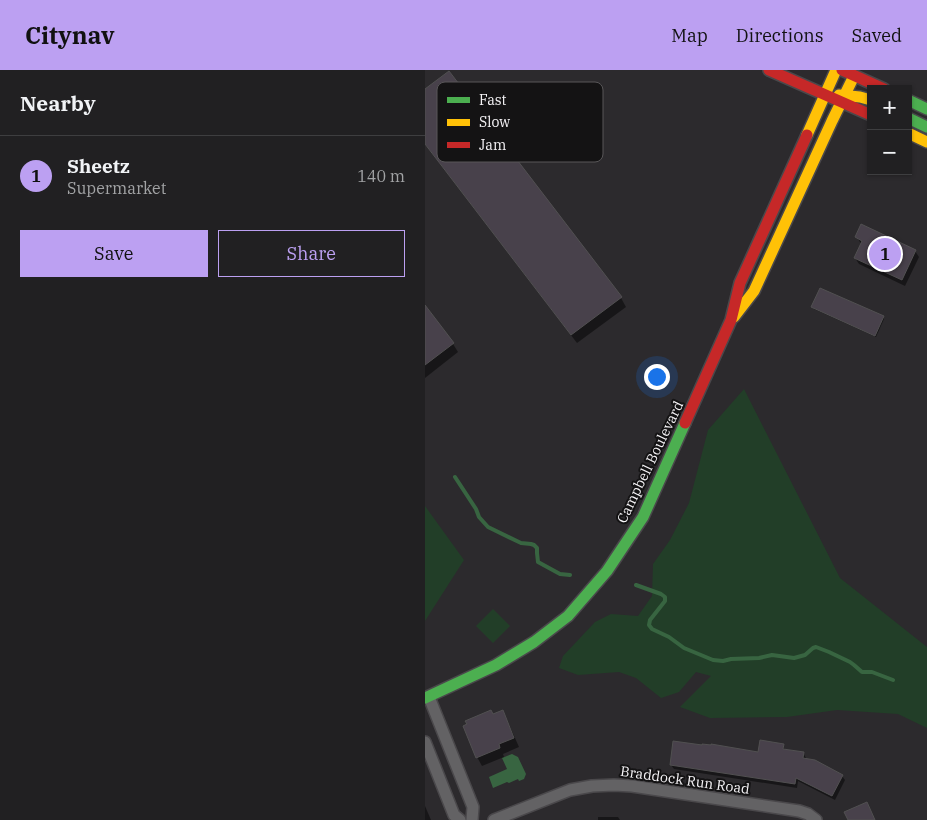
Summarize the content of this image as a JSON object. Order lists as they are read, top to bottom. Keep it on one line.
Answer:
{"streets":{"street":["Campbell Boulevard","Braddock Run Road"]},"legend":["Fast","Slow","Jam"],"page":{"header":"Citynav","nav":["Map","Directions","Saved"],"heading":"Nearby","map_buttons":["+","−"],"list":[{"mark":"1","name":"Sheetz","note":"Supermarket","value":"140 m"}],"buttons":["Save","Share"],"pins":"1"}}
